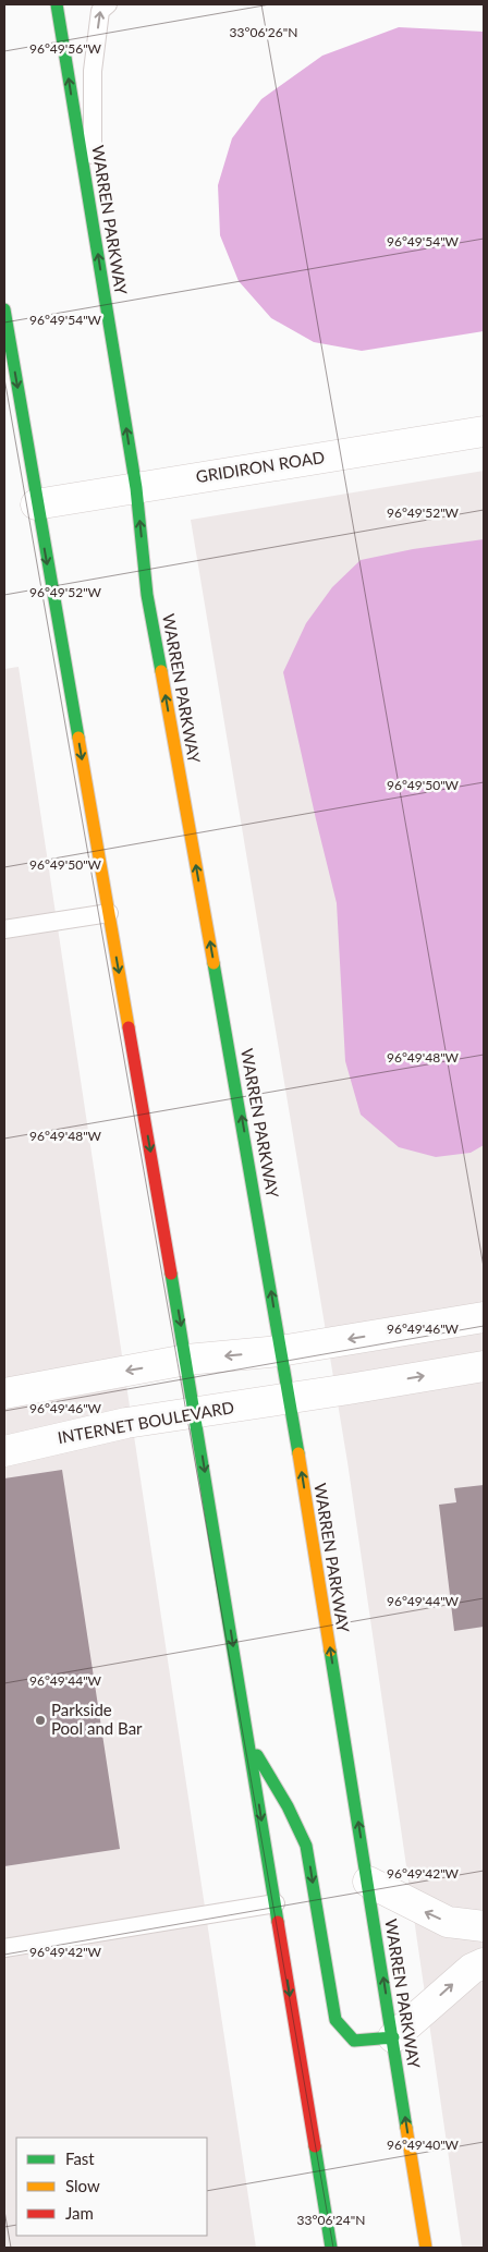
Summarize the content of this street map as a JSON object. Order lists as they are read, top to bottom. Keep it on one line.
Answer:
{"streets":{"main road":["WARREN PARKWAY"],"street":["GRIDIRON ROAD","INTERNET BOULEVARD"]},"crossings":[["WARREN PARKWAY","GRIDIRON ROAD"],["WARREN PARKWAY","INTERNET BOULEVARD"]],"places":["Parkside Pool and Bar"],"legend":["Fast","Slow","Jam"],"coordinates":["33°06'26\"N","96°49'56\"W","96°49'54\"W","96°49'52\"W","96°49'50\"W","96°49'48\"W","96°49'46\"W","96°49'44\"W","96°49'42\"W","96°49'40\"W","33°06'24\"N"]}
